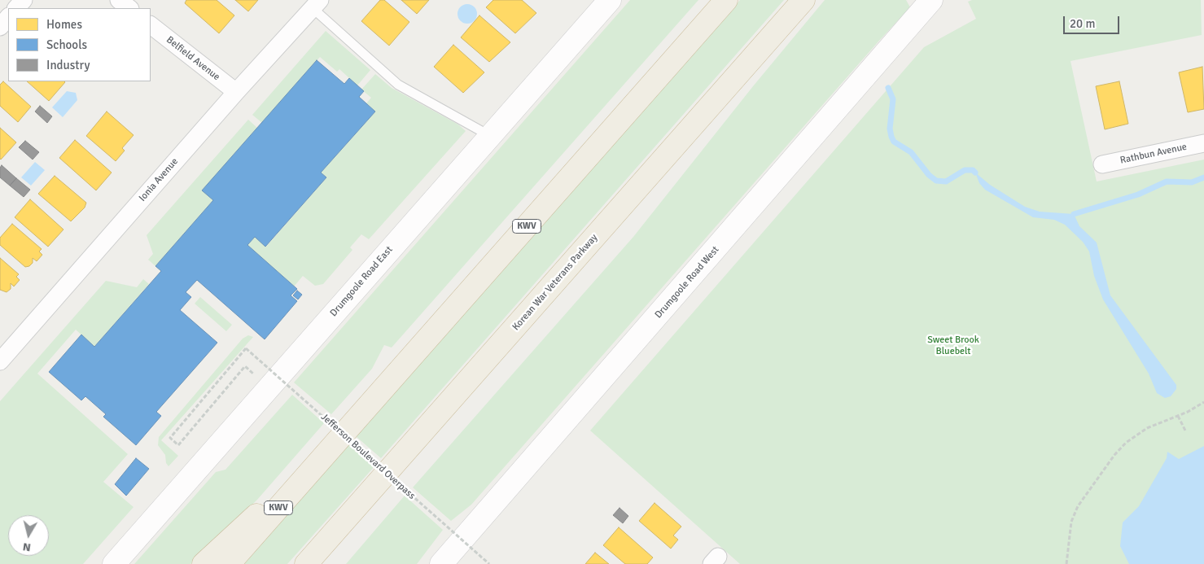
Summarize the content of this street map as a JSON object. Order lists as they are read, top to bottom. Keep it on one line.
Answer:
{"streets":{"highway":["KWV","Korean War Veterans Parkway"],"main road":["Drumgoole Road East","Drumgoole Road West"],"street":["Belfield Avenue","Rathbun Avenue","Ionia Avenue"],"path":["Jefferson Boulevard Overpass"]},"crossings":[["Belfield Avenue","Ionia Avenue"]],"parks":["Sweet Brook Bluebelt"],"legend":["Homes","Schools","Industry"],"scale_bar":"20 m","north":"bottom"}
